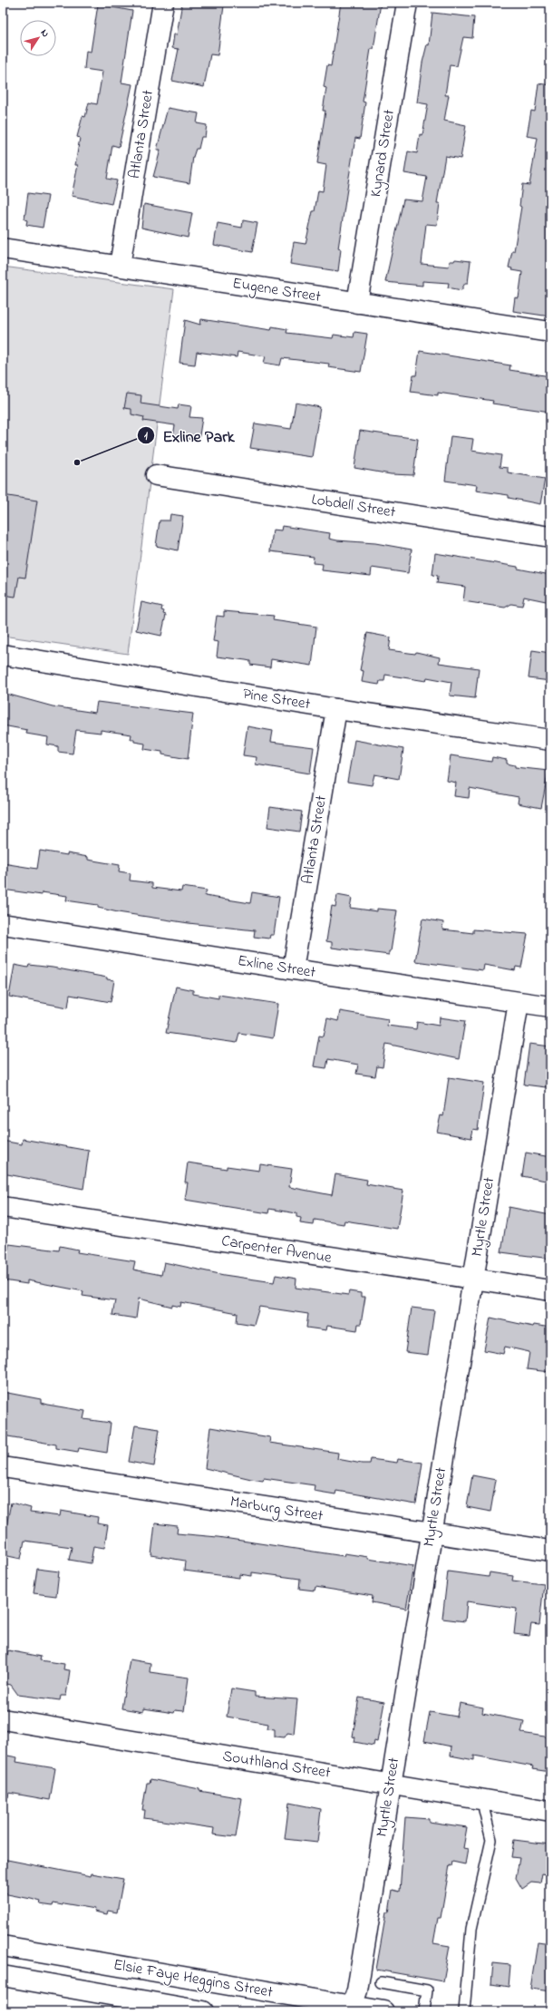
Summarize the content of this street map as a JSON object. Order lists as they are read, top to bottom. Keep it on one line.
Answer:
{"streets":{"street":["Atlanta Street","Kynard Street","Eugene Street","Lobdell Street","Pine Street","Exline Street","Myrtle Street","Carpenter Avenue","Marburg Street","Southland Street","Elsie Faye Heggins Street"]},"crossings":[["Atlanta Street","Eugene Street"],["Atlanta Street","Pine Street"],["Atlanta Street","Exline Street"],["Kynard Street","Eugene Street"],["Exline Street","Myrtle Street"],["Myrtle Street","Carpenter Avenue"],["Myrtle Street","Marburg Street"],["Myrtle Street","Southland Street"],["Myrtle Street","Elsie Faye Heggins Street"]],"places":["Exline Park"],"north":"top right"}
